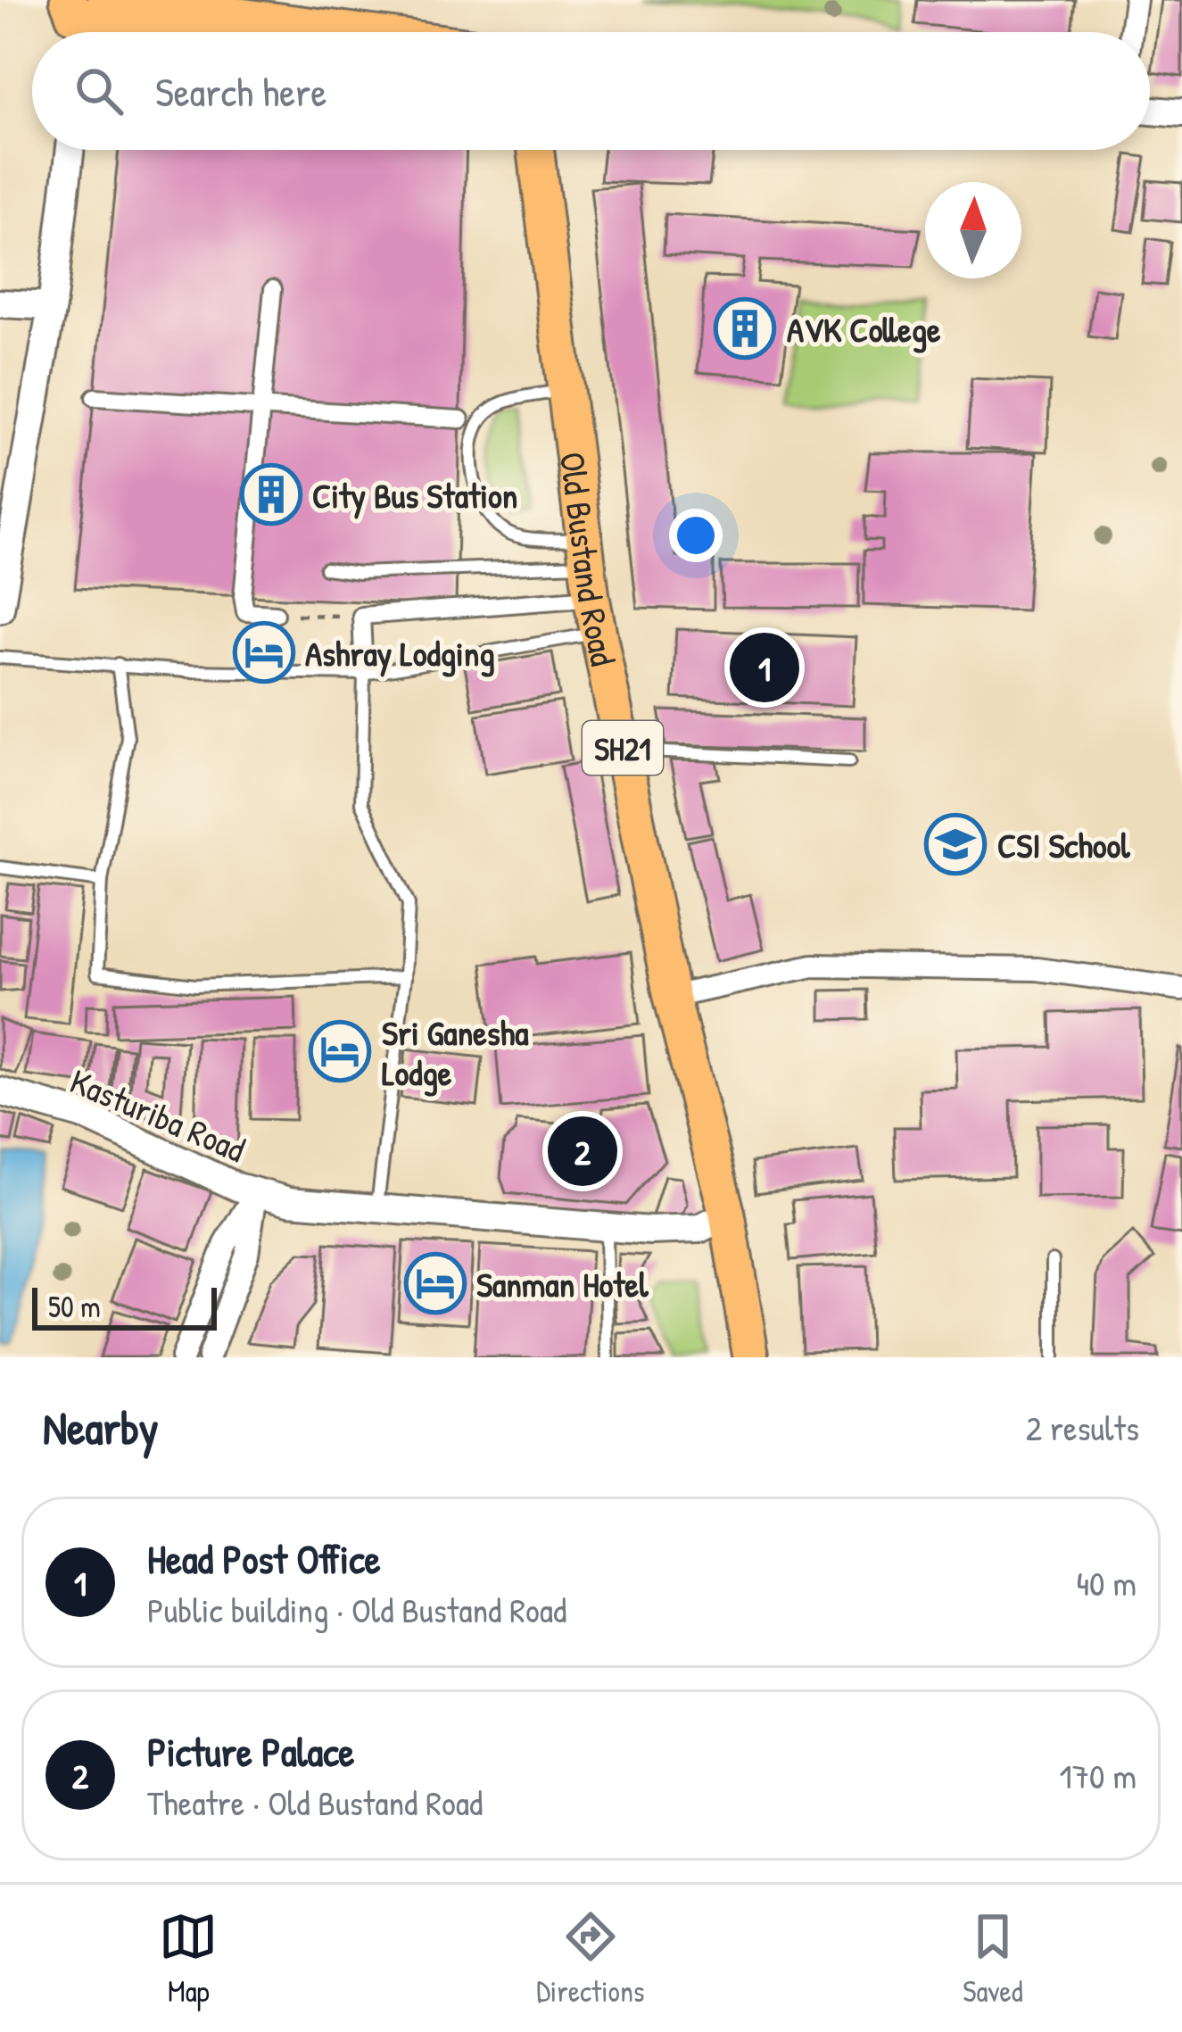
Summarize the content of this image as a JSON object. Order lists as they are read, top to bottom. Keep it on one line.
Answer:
{"streets":{"main road":["Old Bustand Road","SH21"],"street":["Kasturiba Road"]},"crossings":[["Old Bustand Road","Kasturiba Road"]],"places":{"building":["AVK College","City Bus Station"],"hotel":["Ashray Lodging","Sri Ganesha Lodge","Sanman Hotel"],"school or university":["CSI School"]},"scale_bar":"50 m","north":"top","page":{"search":"Search here","pins":["1","2"],"scale":"50 m","heading":["Nearby","2 results"],"list":[{"mark":"1","name":"Head Post Office","note":"Public building · Old Bustand Road","value":"40 m"},{"mark":"2","name":"Picture Palace","note":"Theatre · Old Bustand Road","value":"170 m"}],"nav":["Map","Directions","Saved"]}}
